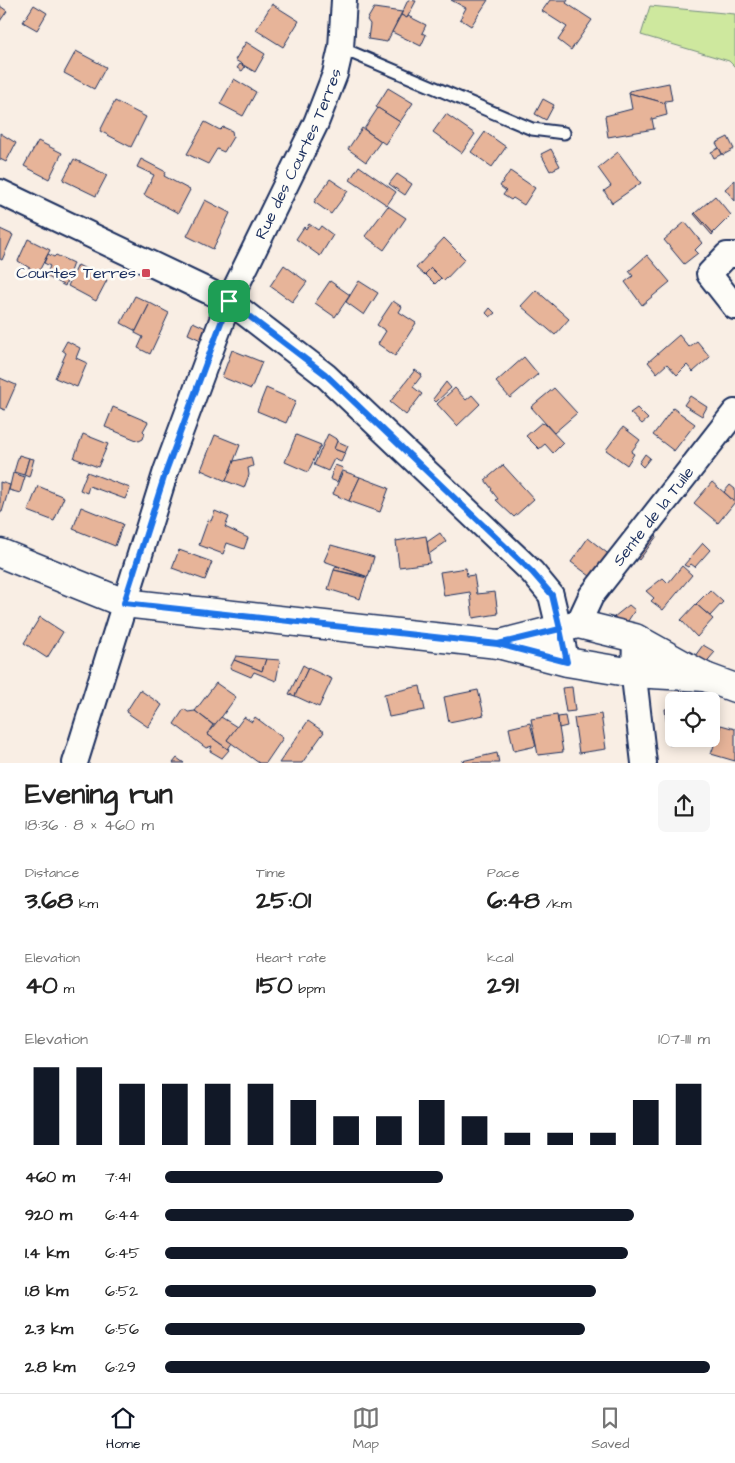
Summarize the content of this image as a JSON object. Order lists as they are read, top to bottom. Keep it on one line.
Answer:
{"streets":{"street":["Rue des Courtes Terres","Sente de la Tuile"]},"places":{"transit":["Courtes Terres"]},"page":{"heading":["Evening run","18:36 · 8 × 460 m"],"stats":[["Distance","3.68 km"],["Time","25:01"],["Pace","6:48 /km"],["Elevation","40 m"],["Heart rate","150 bpm"],["kcal","291"]],"chart":["Elevation","107–111 m"],"list":[{"name":"460 m","note":"7:41"},{"name":"920 m","note":"6:44"},{"name":"1.4 km","note":"6:45"},{"name":"1.8 km","note":"6:52"},{"name":"2.3 km","note":"6:56"},{"name":"2.8 km","note":"6:29"}],"tabs":["Home","Map","Saved"]}}
